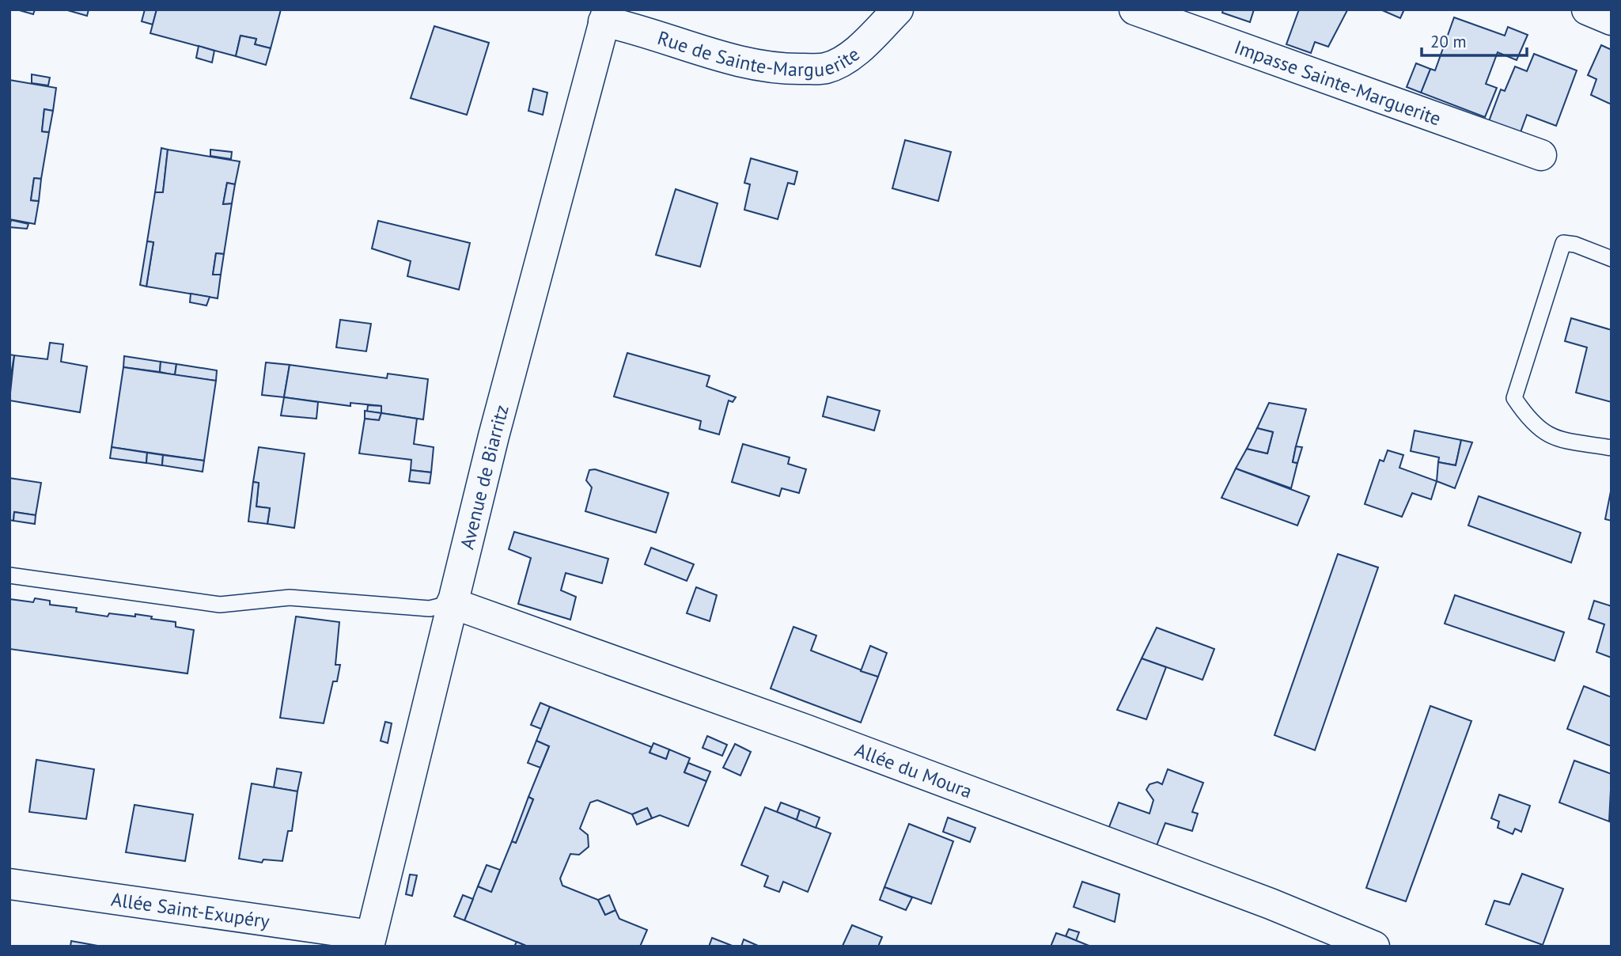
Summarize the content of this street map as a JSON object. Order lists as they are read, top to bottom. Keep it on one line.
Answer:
{"streets":{"street":["Rue de Sainte-Marguerite","Impasse Sainte-Marguerite","Avenue de Biarritz","Allée du Moura","Allée Saint-Exupéry"]},"crossings":[["Rue de Sainte-Marguerite","Avenue de Biarritz"],["Avenue de Biarritz","Allée du Moura"],["Avenue de Biarritz","Allée Saint-Exupéry"]],"scale_bar":"20 m"}
